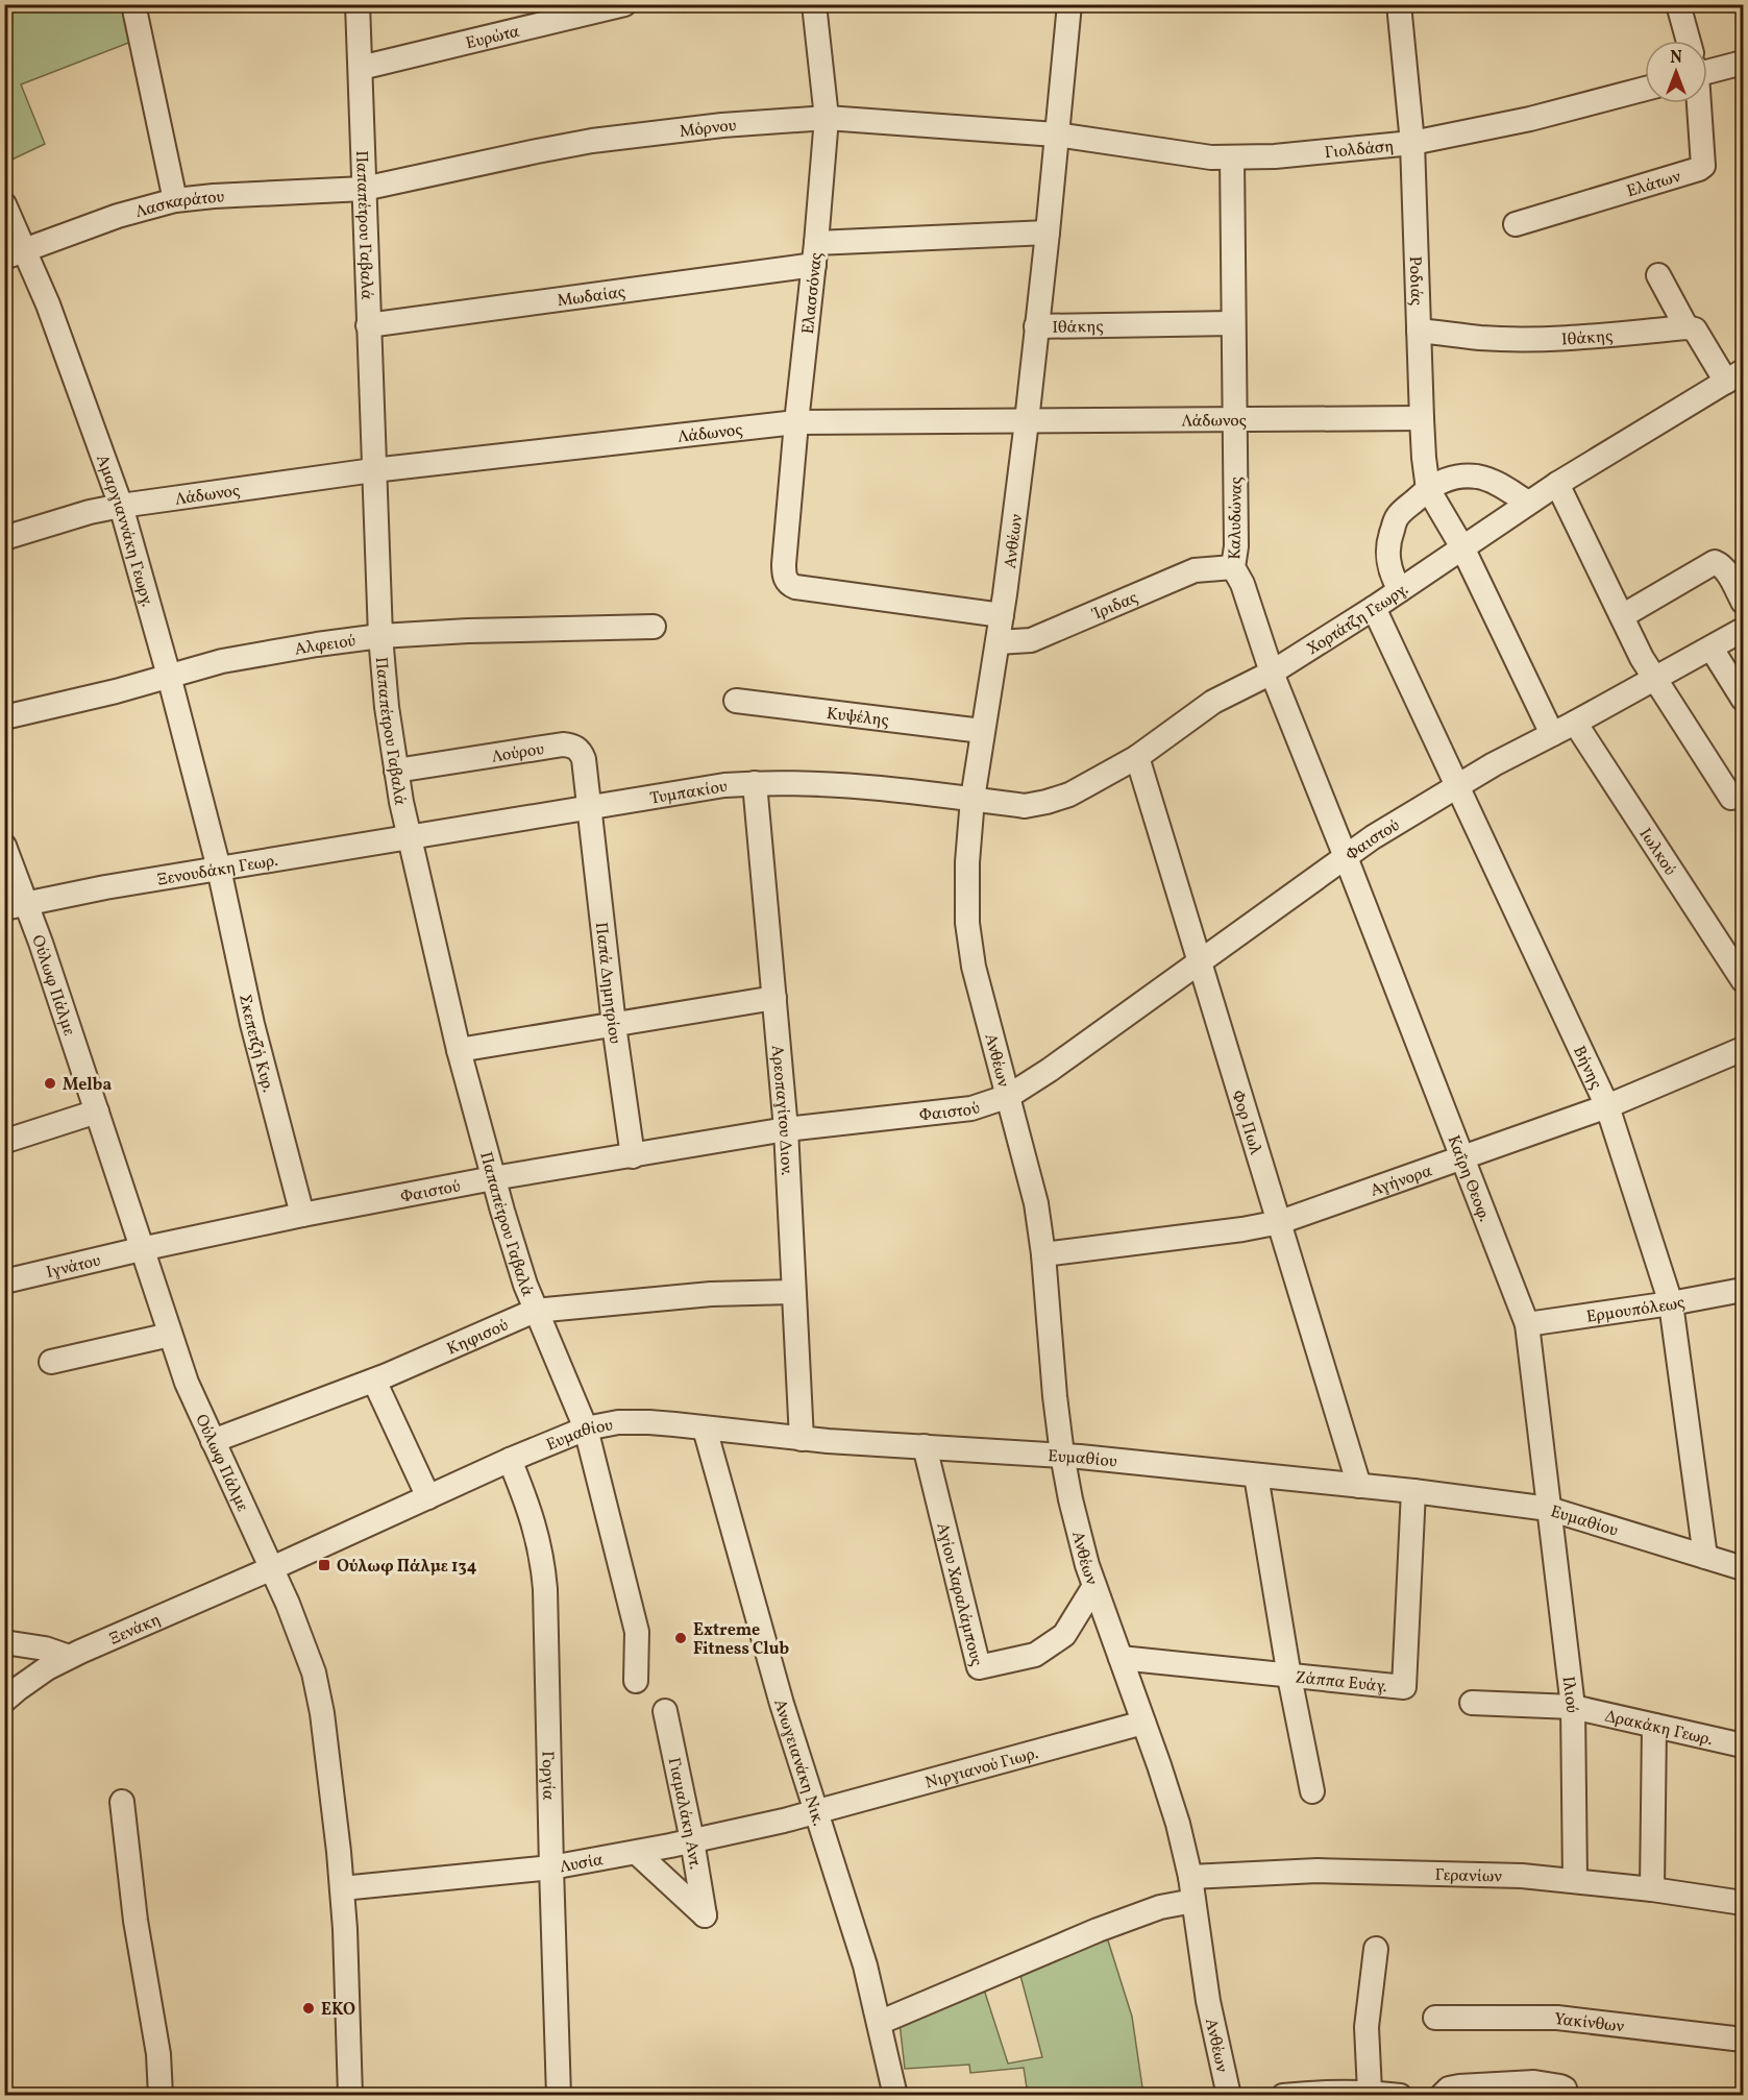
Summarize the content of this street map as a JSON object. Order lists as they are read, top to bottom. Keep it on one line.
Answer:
{"streets":{"street":["Ευρώτα","Μόρνου","Γιολδάση","Ελάτων","Λασκαράτου","Παπαπέτρου Γαβαλά","Ροδιάς","Ελασσόνας","Μωδαίας","Ιθάκης","Λάδωνος","Καλυδώνας","Αμαργιαννάκη Γεωργ.","Ανθέων","Ίριδας","Χορτάτζη Γεωργ.","Αλφειού","Κυψέλης","Λούρου","Τυμπακίου","Φαιστού","Ιωλκού","Ξενουδάκη Γεωρ.","Παπά Δημητρίου","Ούλωφ Πάλμε","Σκεπετζή Κυρ.","Βήνης","Αρεοπαγίτου Διον.","Φορ Πωλ","Καΐρη Θεοφ.","Αγήνορα","Ιγνάτου","Ερμουπόλεως","Κηφισού","Ευμαθίου","Αγίου Χαραλάμπους","Ξενάκη","Ζάππα Ευάγ.","Ιλιού","Δρακάκη Γεωρ.","Ανωγειανάκη Νικ.","Νιργιανού Γιωρ.","Γοργία","Γιαμαλάκη Αντ.","Λυσία","Γερανίων","Υακίνθων"]},"crossings":[["Ευρώτα","Παπαπέτρου Γαβαλά"],["Μόρνου","Γιολδάση"],["Μόρνου","Λασκαράτου"],["Μόρνου","Παπαπέτρου Γαβαλά"],["Μόρνου","Ελασσόνας"],["Μόρνου","Ανθέων"],["Γιολδάση","Ροδιάς"],["Γιολδάση","Καλυδώνας"],["Γιολδάση","Ανθέων"],["Λασκαράτου","Παπαπέτρου Γαβαλά"],["Λασκαράτου","Αμαργιαννάκη Γεωργ."],["Παπαπέτρου Γαβαλά","Μωδαίας"],["Παπαπέτρου Γαβαλά","Λάδωνος"],["Παπαπέτρου Γαβαλά","Αλφειού"],["Παπαπέτρου Γαβαλά","Λούρου"],["Παπαπέτρου Γαβαλά","Τυμπακίου"],["Παπαπέτρου Γαβαλά","Φαιστού"],["Παπαπέτρου Γαβαλά","Ξενουδάκη Γεωρ."],["Παπαπέτρου Γαβαλά","Κηφισού"],["Παπαπέτρου Γαβαλά","Ευμαθίου"],["Ροδιάς","Ιθάκης"],["Ροδιάς","Λάδωνος"],["Ροδιάς","Χορτάτζη Γεωργ."],["Ελασσόνας","Μωδαίας"],["Ελασσόνας","Λάδωνος"],["Ελασσόνας","Ανθέων"],["Μωδαίας","Ανθέων"],["Ιθάκης","Καλυδώνας"],["Ιθάκης","Ανθέων"],["Λάδωνος","Καλυδώνας"],["Λάδωνος","Αμαργιαννάκη Γεωργ."],["Λάδωνος","Ανθέων"],["Καλυδώνας","Ίριδας"],["Καλυδώνας","Χορτάτζη Γεωργ."],["Καλυδώνας","Φαιστού"],["Καλυδώνας","Καΐρη Θεοφ."],["Αμαργιαννάκη Γεωργ.","Αλφειού"],["Αμαργιαννάκη Γεωργ.","Ξενουδάκη Γεωρ."],["Αμαργιαννάκη Γεωργ.","Σκεπετζή Κυρ."],["Ανθέων","Ίριδας"],["Ανθέων","Χορτάτζη Γεωργ."],["Ανθέων","Κυψέλης"],["Ανθέων","Τυμπακίου"],["Ανθέων","Φαιστού"],["Ανθέων","Αγήνορα"],["Ανθέων","Ευμαθίου"],["Ανθέων","Αγίου Χαραλάμπους"],["Ανθέων","Ζάππα Ευάγ."],["Ανθέων","Νιργιανού Γιωρ."],["Ανθέων","Γερανίων"],["Χορτάτζη Γεωργ.","Τυμπακίου"],["Χορτάτζη Γεωργ.","Βήνης"],["Χορτάτζη Γεωργ.","Φορ Πωλ"],["Λούρου","Τυμπακίου"],["Λούρου","Παπά Δημητρίου"],["Τυμπακίου","Ξενουδάκη Γεωρ."],["Τυμπακίου","Παπά Δημητρίου"],["Τυμπακίου","Αρεοπαγίτου Διον."],["Φαιστού","Ιωλκού"],["Φαιστού","Παπά Δημητρίου"],["Φαιστού","Ούλωφ Πάλμε"],["Φαιστού","Σκεπετζή Κυρ."],["Φαιστού","Βήνης"],["Φαιστού","Αρεοπαγίτου Διον."],["Φαιστού","Φορ Πωλ"],["Φαιστού","Καΐρη Θεοφ."],["Φαιστού","Ιγνάτου"],["Ξενουδάκη Γεωρ.","Ούλωφ Πάλμε"],["Ξενουδάκη Γεωρ.","Σκεπετζή Κυρ."],["Ούλωφ Πάλμε","Ιγνάτου"],["Ούλωφ Πάλμε","Κηφισού"],["Ούλωφ Πάλμε","Ευμαθίου"],["Ούλωφ Πάλμε","Ξενάκη"],["Ούλωφ Πάλμε","Λυσία"],["Βήνης","Αγήνορα"],["Βήνης","Ερμουπόλεως"],["Βήνης","Ευμαθίου"],["Αρεοπαγίτου Διον.","Κηφισού"],["Αρεοπαγίτου Διον.","Ευμαθίου"],["Φορ Πωλ","Αγήνορα"],["Φορ Πωλ","Ευμαθίου"],["Καΐρη Θεοφ.","Αγήνορα"],["Καΐρη Θεοφ.","Ερμουπόλεως"],["Καΐρη Θεοφ.","Ευμαθίου"],["Καΐρη Θεοφ.","Ιλιού"],["Ευμαθίου","Αγίου Χαραλάμπους"],["Ευμαθίου","Ξενάκη"],["Ευμαθίου","Ζάππα Ευάγ."],["Ευμαθίου","Ιλιού"],["Ευμαθίου","Ανωγειανάκη Νικ."],["Ευμαθίου","Γοργία"],["Ιλιού","Δρακάκη Γεωρ."],["Ιλιού","Γερανίων"],["Ανωγειανάκη Νικ.","Νιργιανού Γιωρ."],["Ανωγειανάκη Νικ.","Λυσία"],["Νιργιανού Γιωρ.","Λυσία"],["Γοργία","Λυσία"],["Γιαμαλάκη Αντ.","Λυσία"]],"places":{"other":["Melba","Extreme Fitness Club","EKO"],"transit":["Ούλωφ Πάλμε 134"]},"north":"top"}
